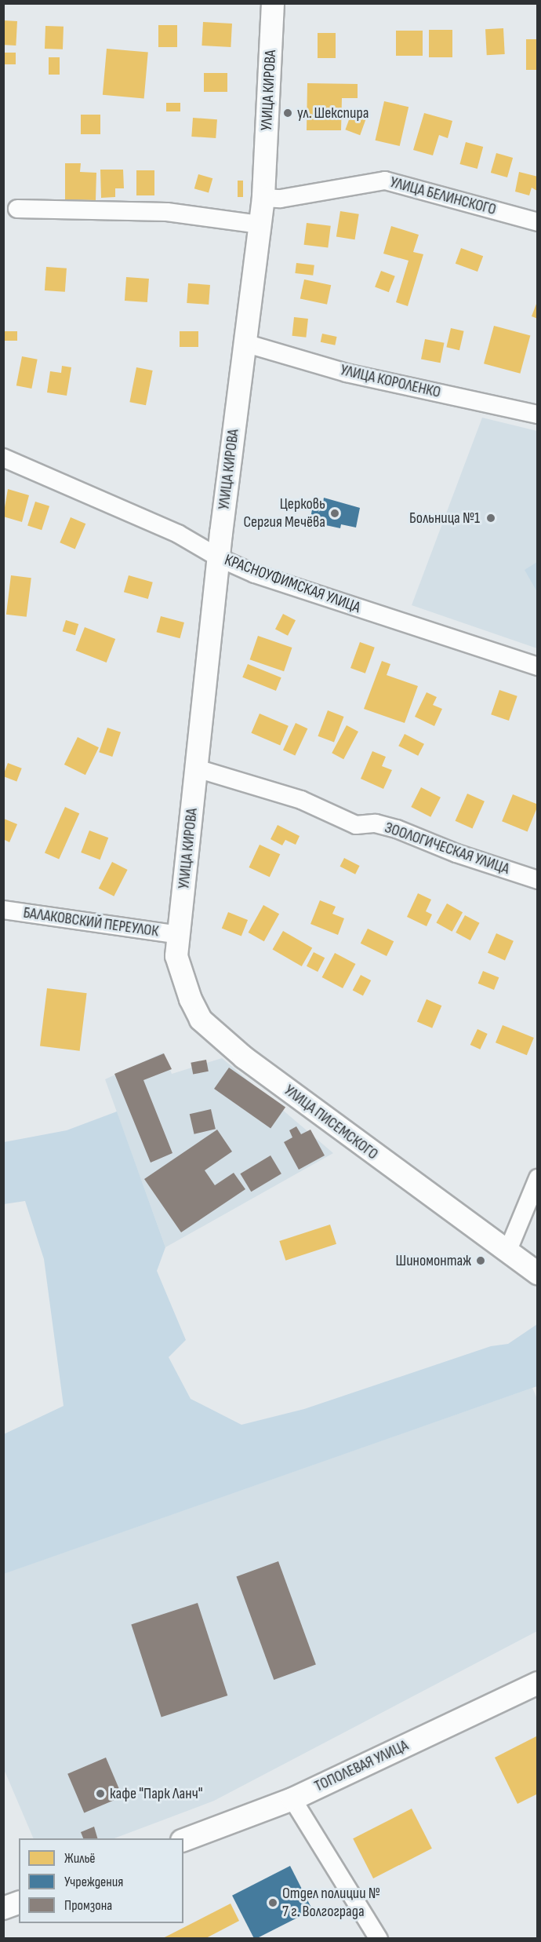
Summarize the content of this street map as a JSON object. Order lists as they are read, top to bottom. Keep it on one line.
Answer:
{"streets":{"main road":["УЛИЦА КИРОВА","УЛИЦА ПИСЕМСКОГО","ТОПОЛЕВАЯ УЛИЦА"],"street":["УЛИЦА БЕЛИНСКОГО","УЛИЦА КОРОЛЕНКО","КРАСНОУФИМСКАЯ УЛИЦА","ЗООЛОГИЧЕСКАЯ УЛИЦА","БАЛАКОВСКИЙ ПЕРЕУЛОК"]},"crossings":[["УЛИЦА КИРОВА","УЛИЦА БЕЛИНСКОГО"],["УЛИЦА КИРОВА","УЛИЦА КОРОЛЕНКО"],["УЛИЦА КИРОВА","КРАСНОУФИМСКАЯ УЛИЦА"],["УЛИЦА КИРОВА","ЗООЛОГИЧЕСКАЯ УЛИЦА"],["УЛИЦА КИРОВА","БАЛАКОВСКИЙ ПЕРЕУЛОК"],["УЛИЦА КИРОВА","УЛИЦА ПИСЕМСКОГО"],["БАЛАКОВСКИЙ ПЕРЕУЛОК","УЛИЦА ПИСЕМСКОГО"]],"places":["ул. Шекспира","Церковь Сергия Мечёва","Больница №1","Шиномонтаж","кафе \"Парк Ланч\"","Отдел полиции № 7 г. Волгограда"],"legend":["Жильё","Учреждения","Промзона"]}
